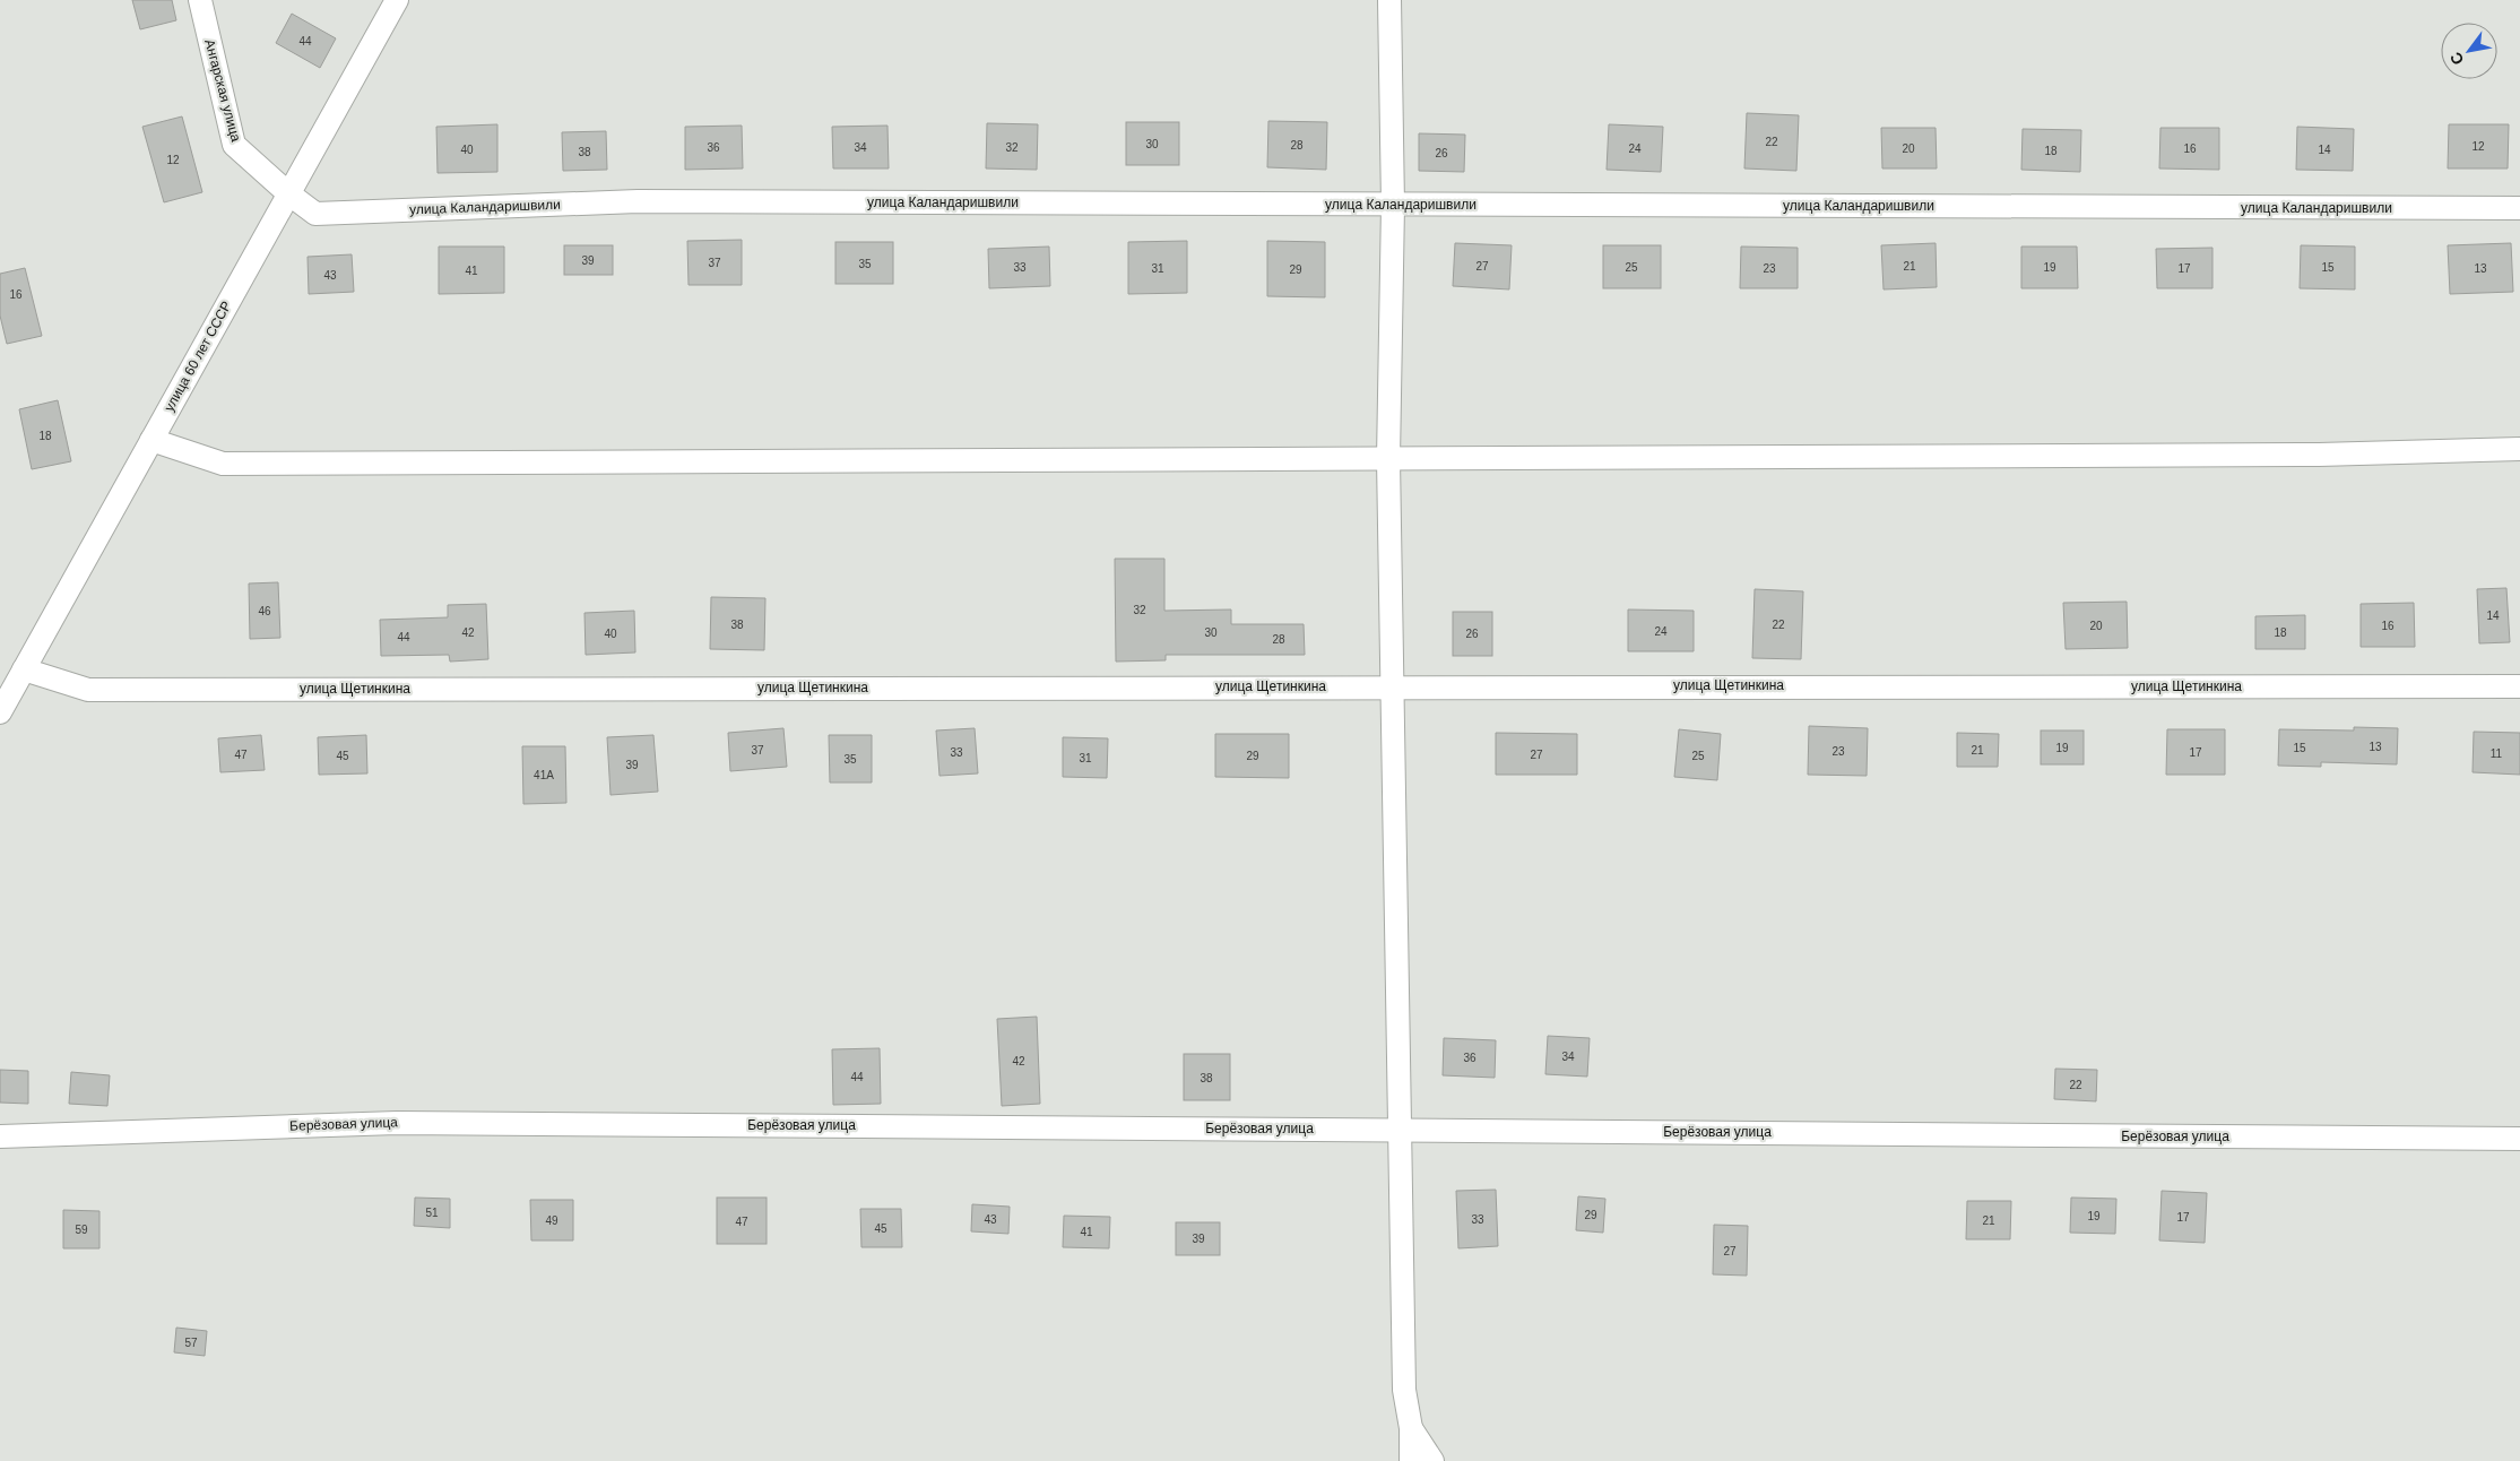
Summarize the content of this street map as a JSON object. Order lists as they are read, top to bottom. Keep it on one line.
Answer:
{"streets":{"street":["Ангарская улица","улица Каландаришвили","улица 60 лет СССР","улица Щетинкина","Берёзовая улица"]},"crossings":[["Ангарская улица","улица Каландаришвили"],["Ангарская улица","улица 60 лет СССР"],["улица Каландаришвили","улица 60 лет СССР"],["улица 60 лет СССР","улица Щетинкина"]],"house_numbers":["44","22","30","28","12","36","34","32","24","20","16","40","14","18","38","26","12","39","37","35","27","21","33","25","19","15","31","23","17","13","29","41","43","16","18","32","46","14","38","22","20","16","24","42","30","18","40","26","44","28","13","19","15","37","21","23","33","17","11","47","27","45","29","25","31","35","39","41А","34","36","42","44","38","22","51","29","19","17","43","33","49","21","47","45","59","41","39","27","57"],"north":"bottom left"}
